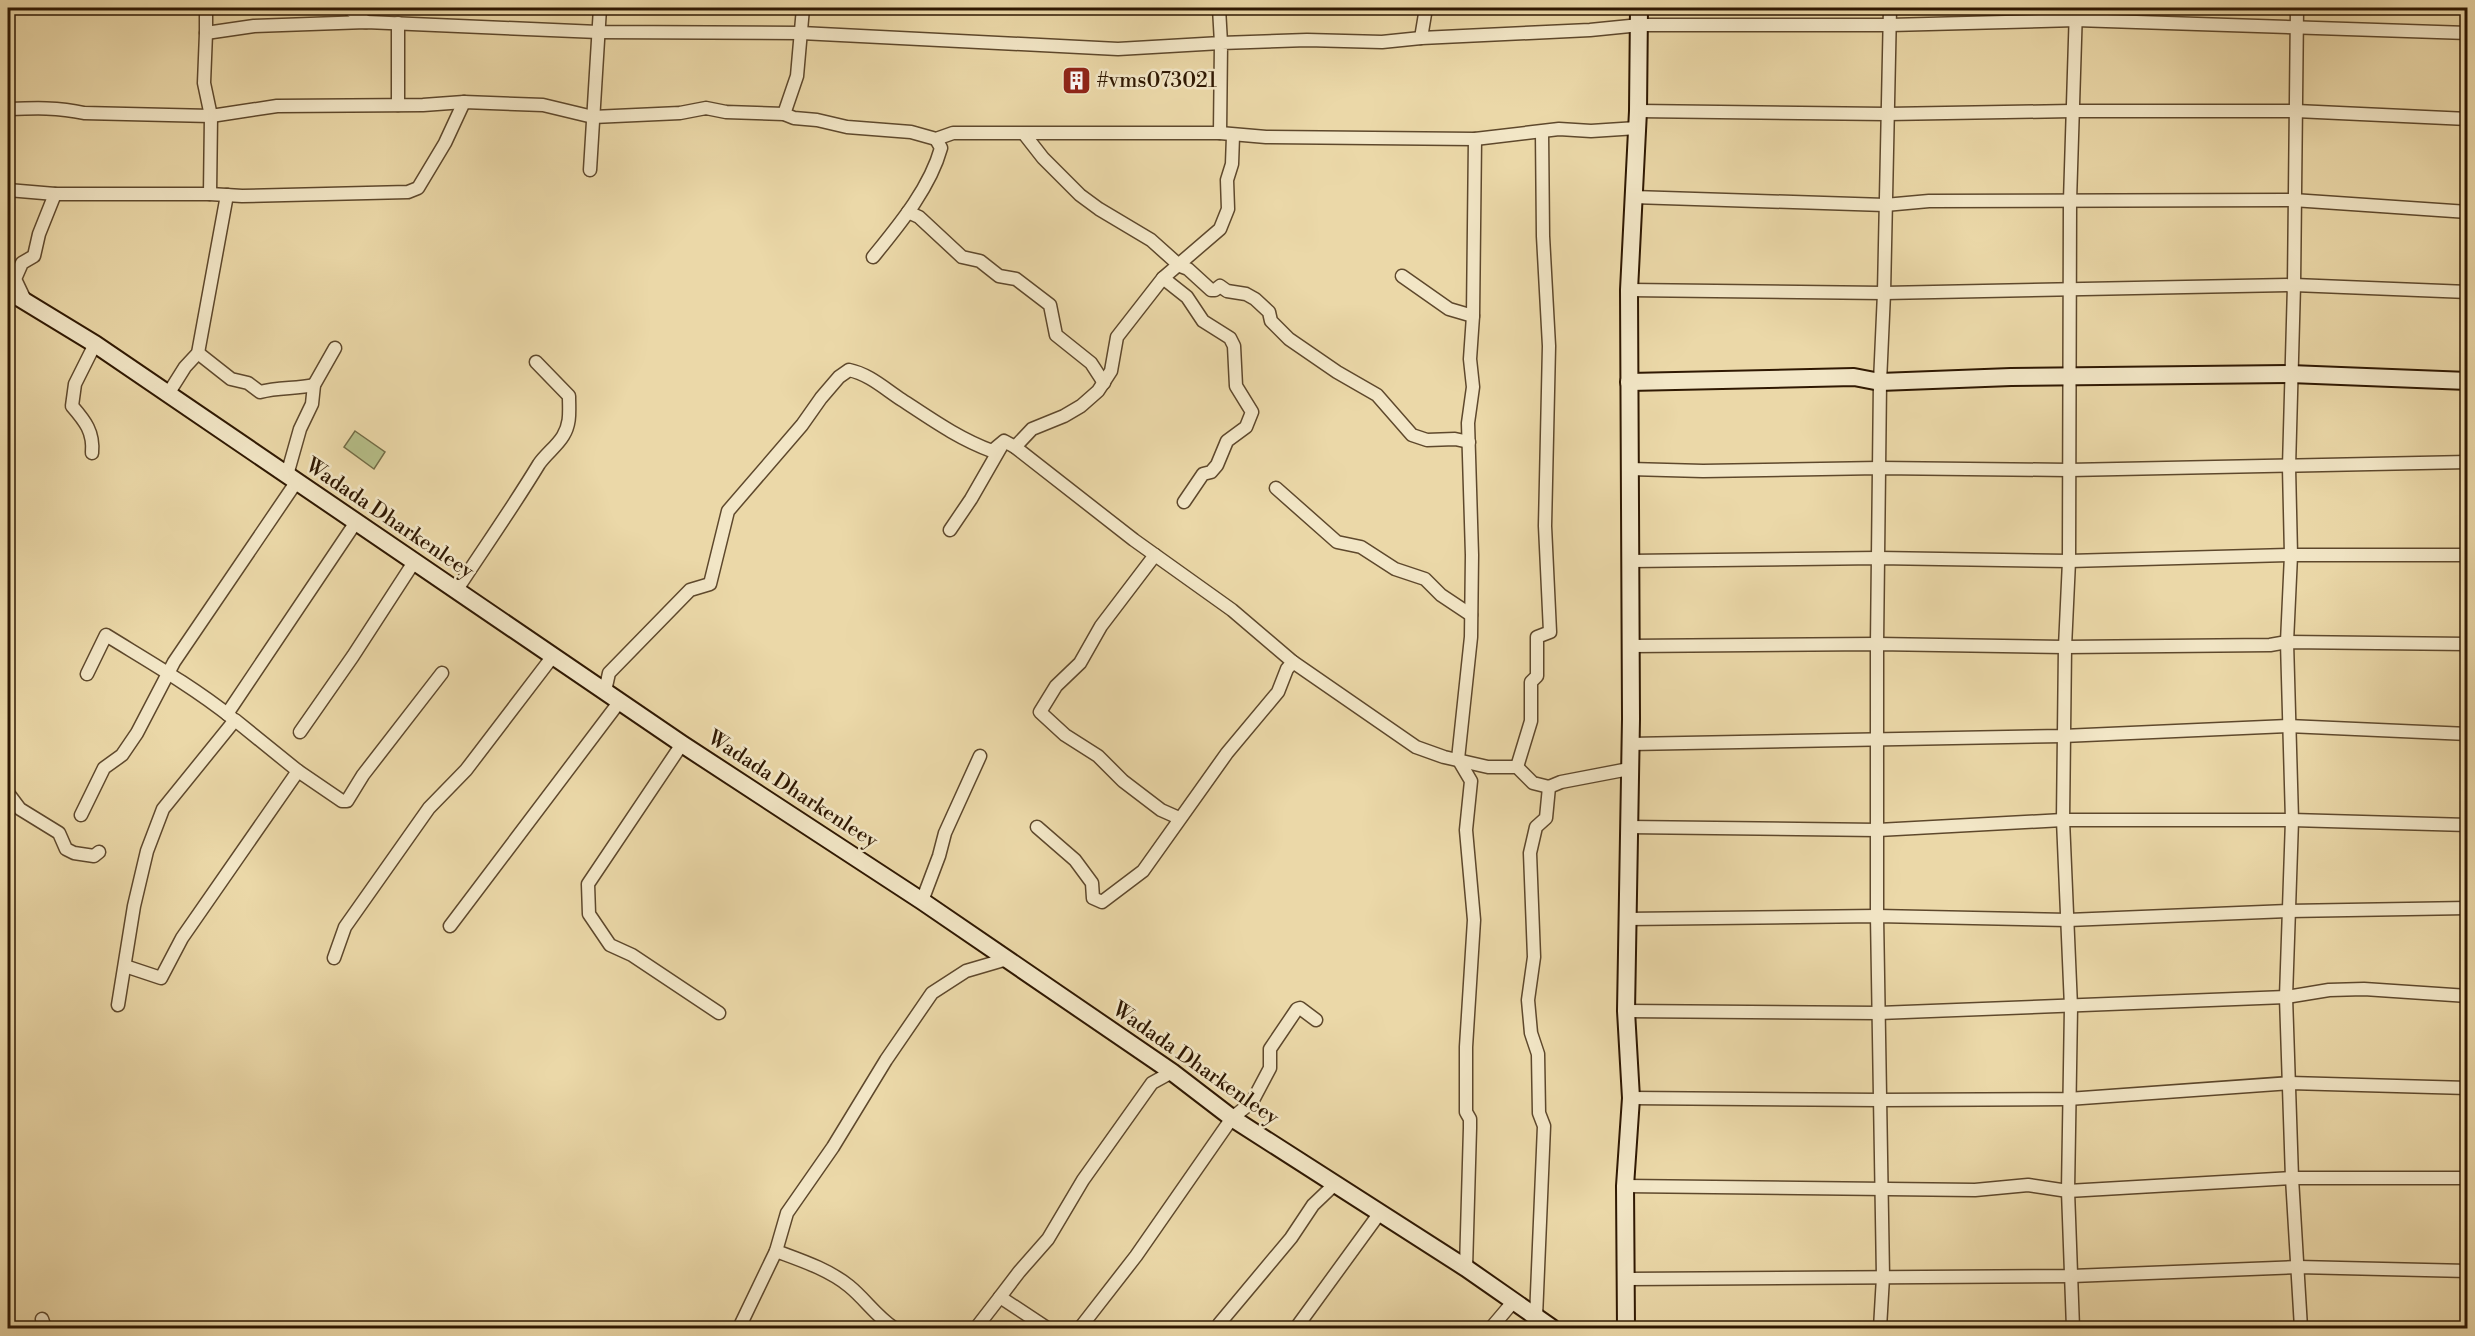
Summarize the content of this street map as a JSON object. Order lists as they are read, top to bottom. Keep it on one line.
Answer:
{"streets":{"street":["Wadada Dharkenleey"]},"places":{"building":["#vms073021"]}}
